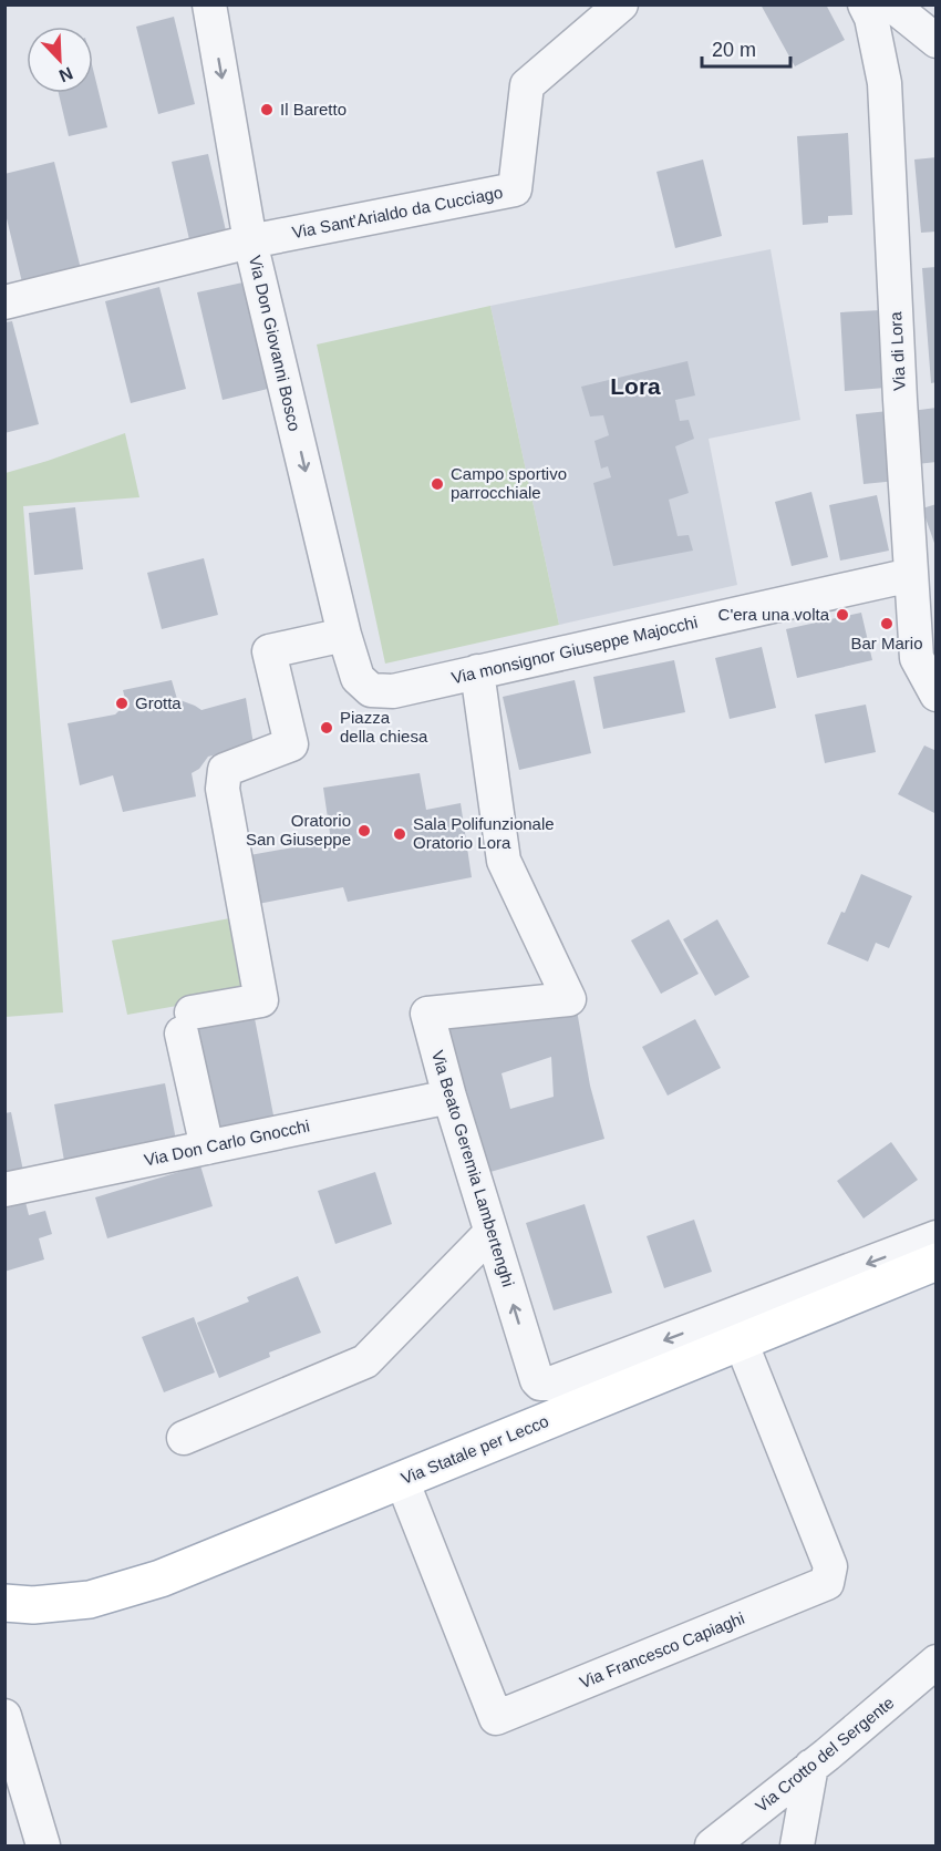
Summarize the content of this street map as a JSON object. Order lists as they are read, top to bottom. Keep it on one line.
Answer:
{"streets":{"main road":["Via Statale per Lecco"],"street":["Via Sant'Arialdo da Cucciago","Via Don Giovanni Bosco","Via di Lora","Via monsignor Giuseppe Majocchi","Via Don Carlo Gnocchi","Via Beato Geremia Lambertenghi","Via Francesco Capiaghi","Via Crotto del Sergente"]},"crossings":[["Via Sant'Arialdo da Cucciago","Via Don Giovanni Bosco"],["Via Don Giovanni Bosco","Via monsignor Giuseppe Majocchi"],["Via di Lora","Via monsignor Giuseppe Majocchi"],["Via monsignor Giuseppe Majocchi","Via Beato Geremia Lambertenghi"],["Via Don Carlo Gnocchi","Via Beato Geremia Lambertenghi"],["Via Statale per Lecco","Via Francesco Capiaghi"]],"one_way":["Via Don Giovanni Bosco"],"districts":["Lora"],"places":["Il Baretto","Campo sportivo parrocchiale","C'era una volta","Bar Mario","Grotta","Piazza della chiesa","Oratorio San Giuseppe","Sala Polifunzionale Oratorio Lora"],"scale_bar":"20 m","north":"bottom right"}
